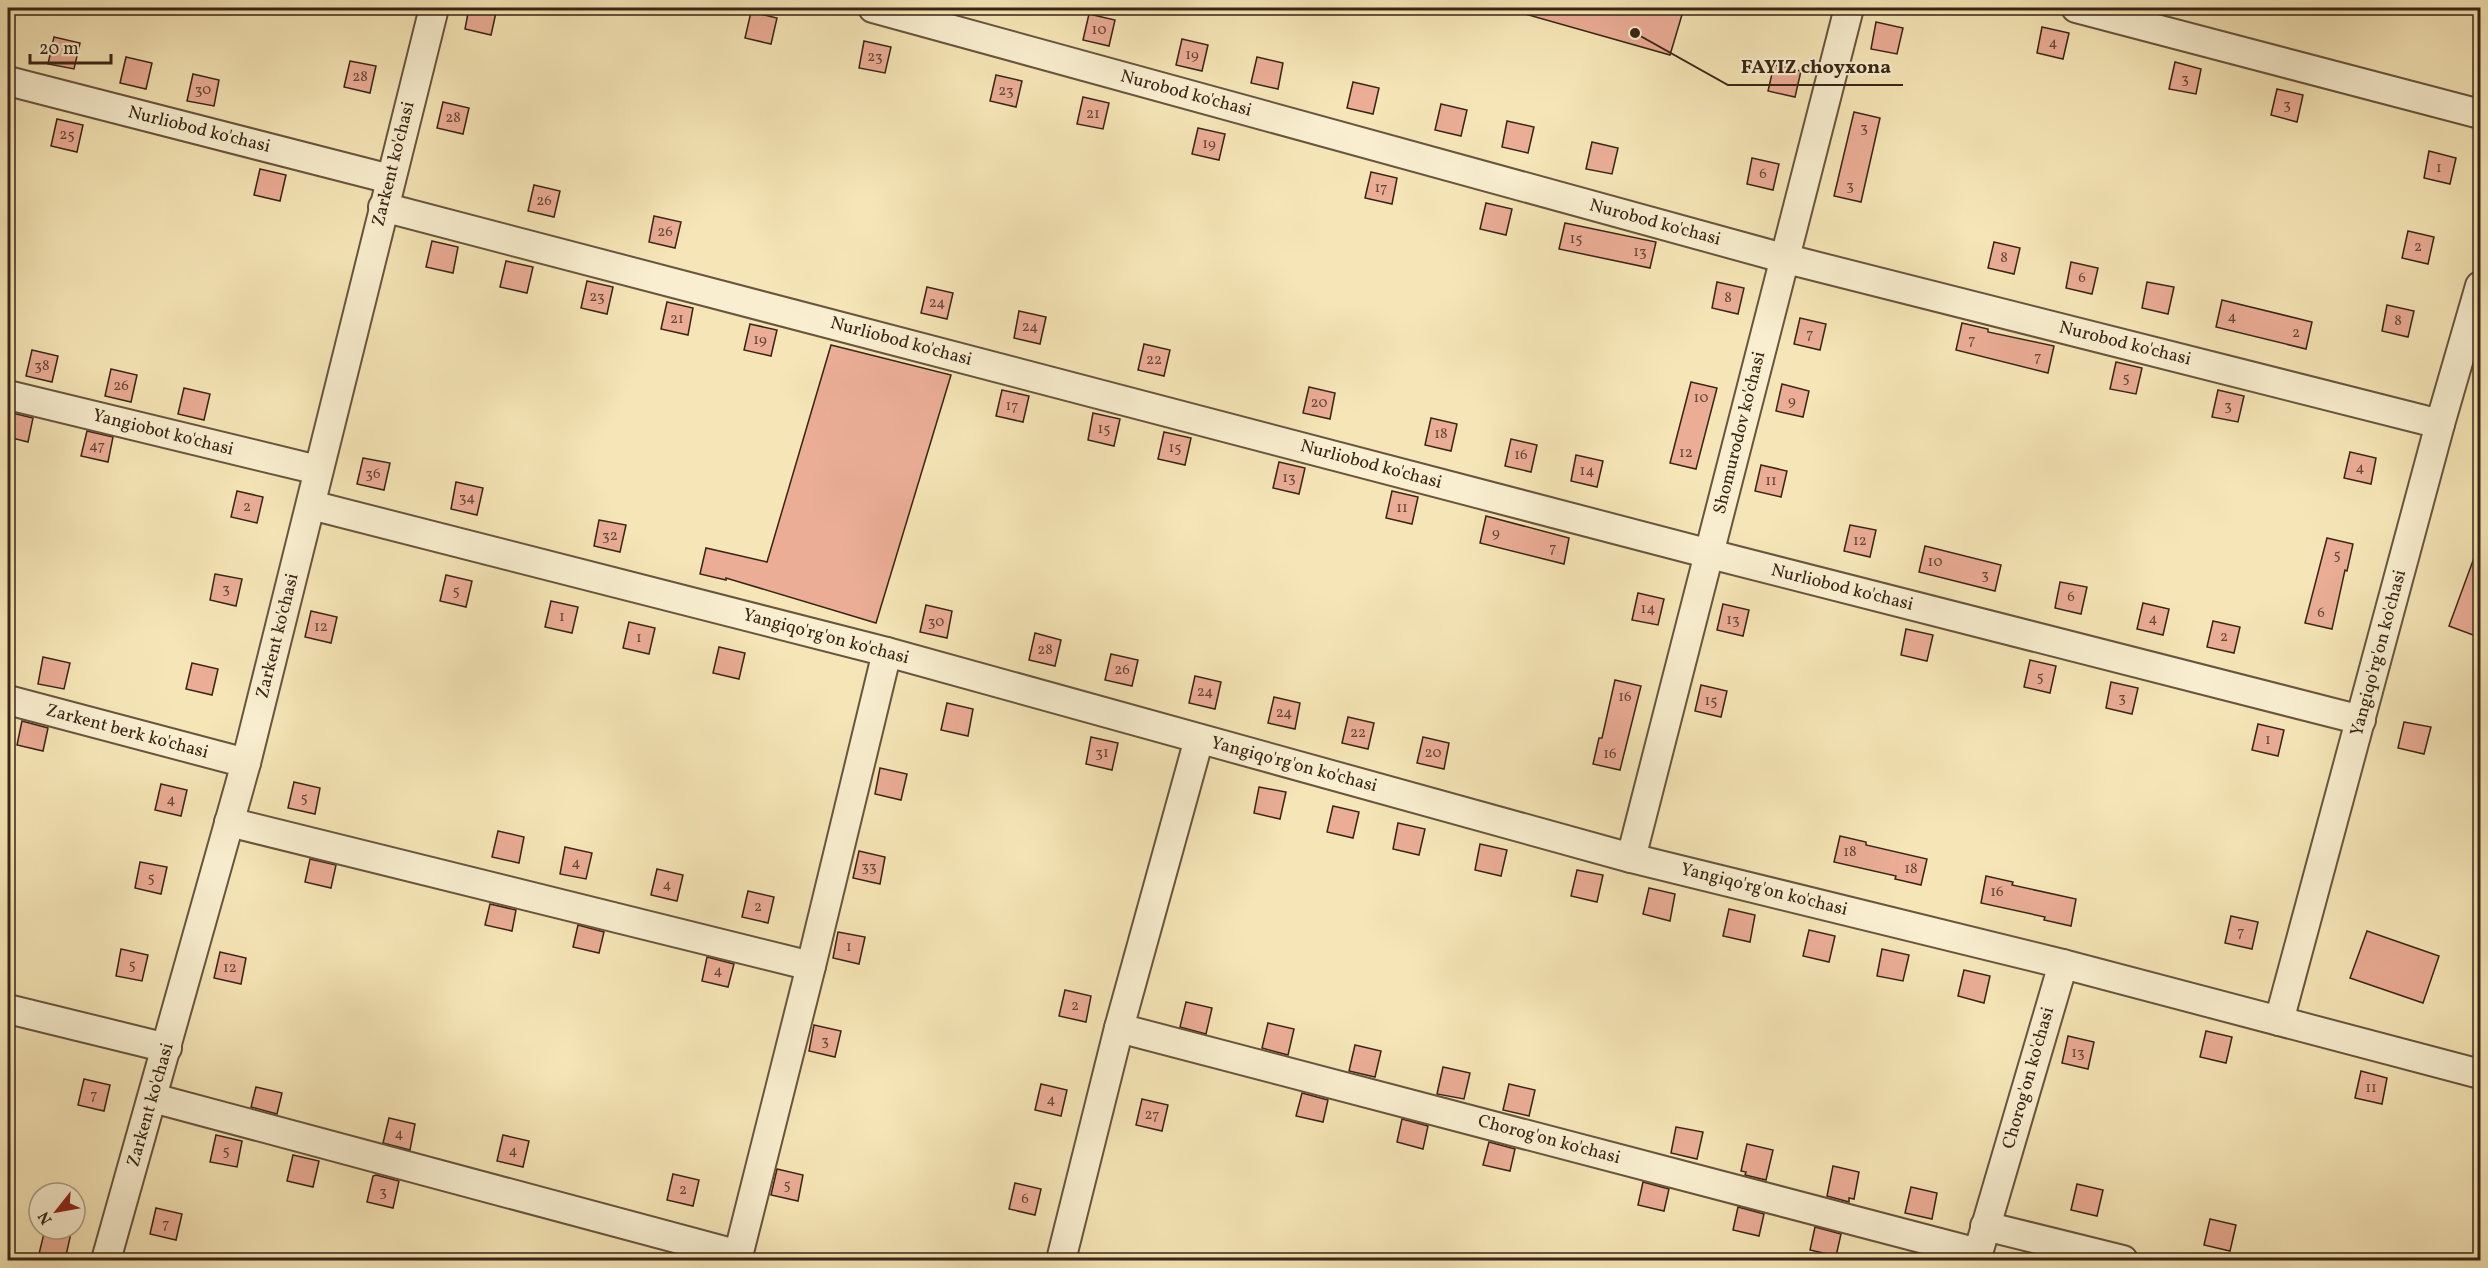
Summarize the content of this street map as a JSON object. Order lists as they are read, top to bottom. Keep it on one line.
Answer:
{"streets":{"street":["Nurobod ko'chasi","Nurliobod ko'chasi","Zarkent ko'chasi","Yangiobot ko'chasi","Shomurodov ko'chasi","Yangiqo'rg'on ko'chasi","Zarkent berk ko'chasi","Chorog'on ko'chasi"]},"crossings":[["Nurobod ko'chasi","Shomurodov ko'chasi"],["Nurobod ko'chasi","Yangiqo'rg'on ko'chasi"],["Nurliobod ko'chasi","Zarkent ko'chasi"],["Nurliobod ko'chasi","Shomurodov ko'chasi"],["Nurliobod ko'chasi","Yangiqo'rg'on ko'chasi"],["Zarkent ko'chasi","Yangiobot ko'chasi"],["Zarkent ko'chasi","Yangiqo'rg'on ko'chasi"],["Zarkent ko'chasi","Zarkent berk ko'chasi"],["Shomurodov ko'chasi","Yangiqo'rg'on ko'chasi"],["Yangiqo'rg'on ko'chasi","Chorog'on ko'chasi"]],"places":["FAYIZ choyxona"],"house_numbers":["10","4","19","23","28","3","30","23","3","21","28","3","25","19","1","6","3","17","26","26","15","2","13","8","6","23","8","24","4","21","8","24","2","7","19","7","7","22","38","5","26","10","9","20","17","3","15","18","47","15","12","16","4","14","36","13","11","34","2","11","9","32","12","7","5","10","3","3","5","6","14","6","1","4","13","30","12","2","1","28","26","5","24","16","3","15","24","22","1","31","20","16","5","4","18","4","33","18","5","4","16","2","7","1","5","12","4","2","3","13","11","7","4","27","4","5","4","5","2","3","6","7"],"scale_bar":"20 m","north":"bottom left"}
